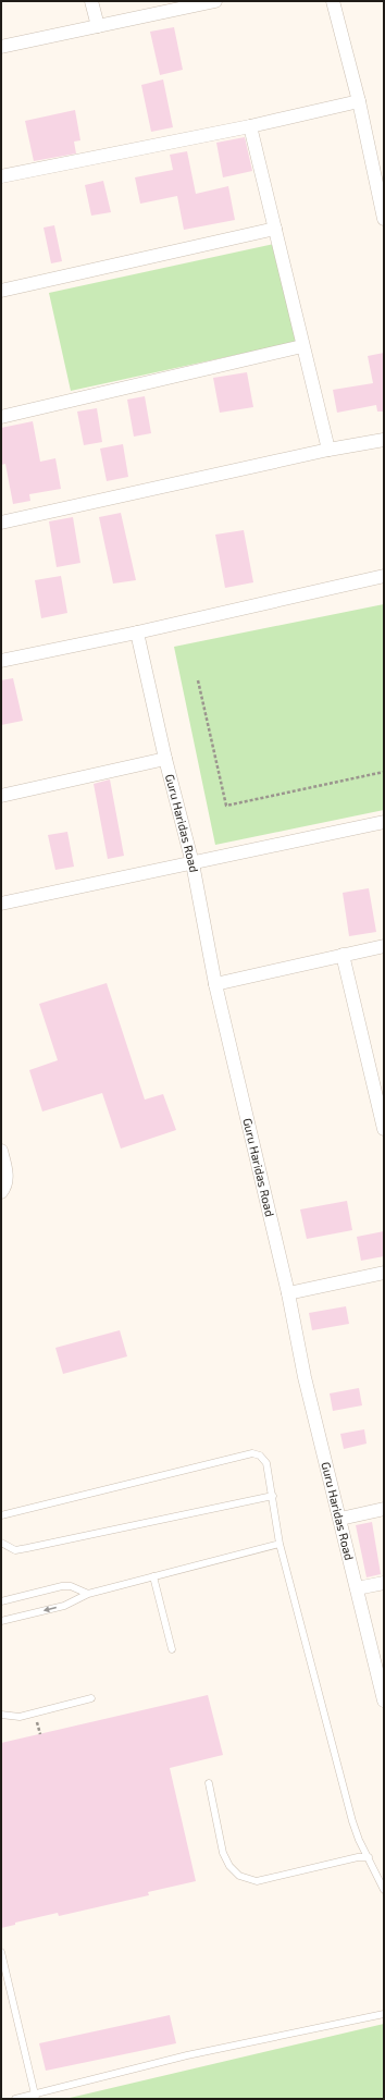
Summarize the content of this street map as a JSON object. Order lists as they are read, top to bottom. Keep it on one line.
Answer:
{"streets":{"street":["Guru Haridas Road"]}}
